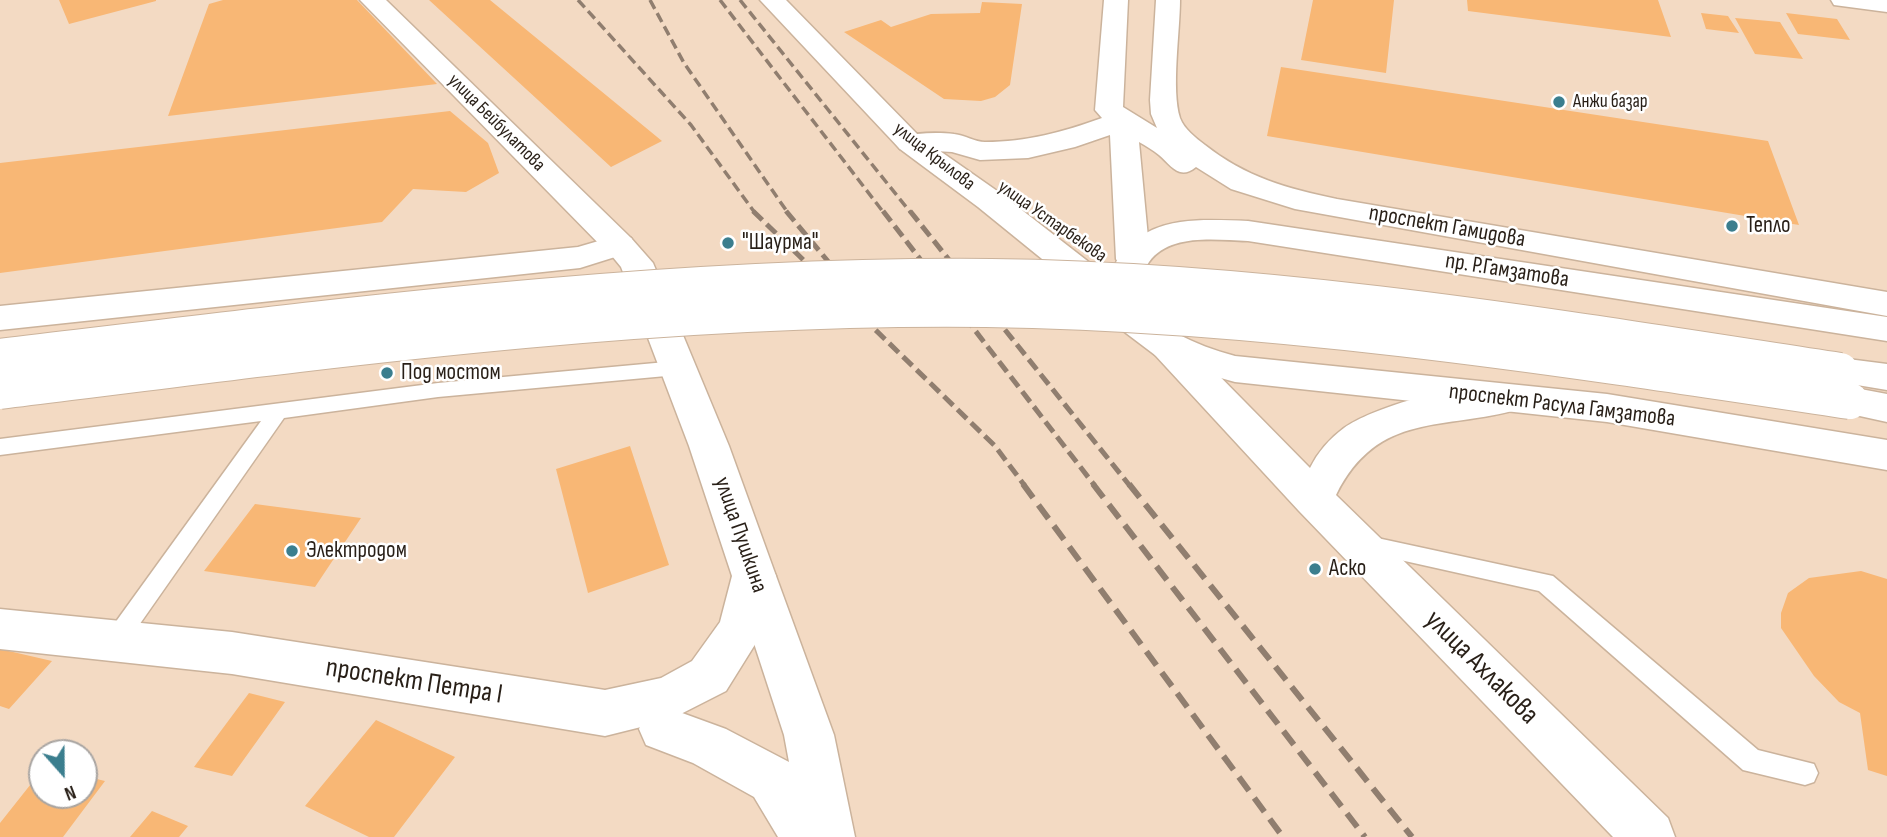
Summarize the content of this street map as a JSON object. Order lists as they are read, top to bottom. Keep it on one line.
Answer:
{"streets":{"main road":["улица Бейбулатова","улица Крылова","проспект Гамидова","пр. Р.Гамзатова","проспект Расула Гамзатова","улица Пушкина","улица Ахлакова","проспект Петра I"]},"crossings":[["улица Бейбулатова","улица Пушкина"],["улица Крылова","пр. Р.Гамзатова"],["проспект Гамидова","пр. Р.Гамзатова"],["проспект Расула Гамзатова","улица Ахлакова"],["улица Пушкина","проспект Петра I"]],"places":["Анжи базар","Тепло","\"Шаурма\"","Под мостом","Электродом","Аско"],"north":"bottom"}
